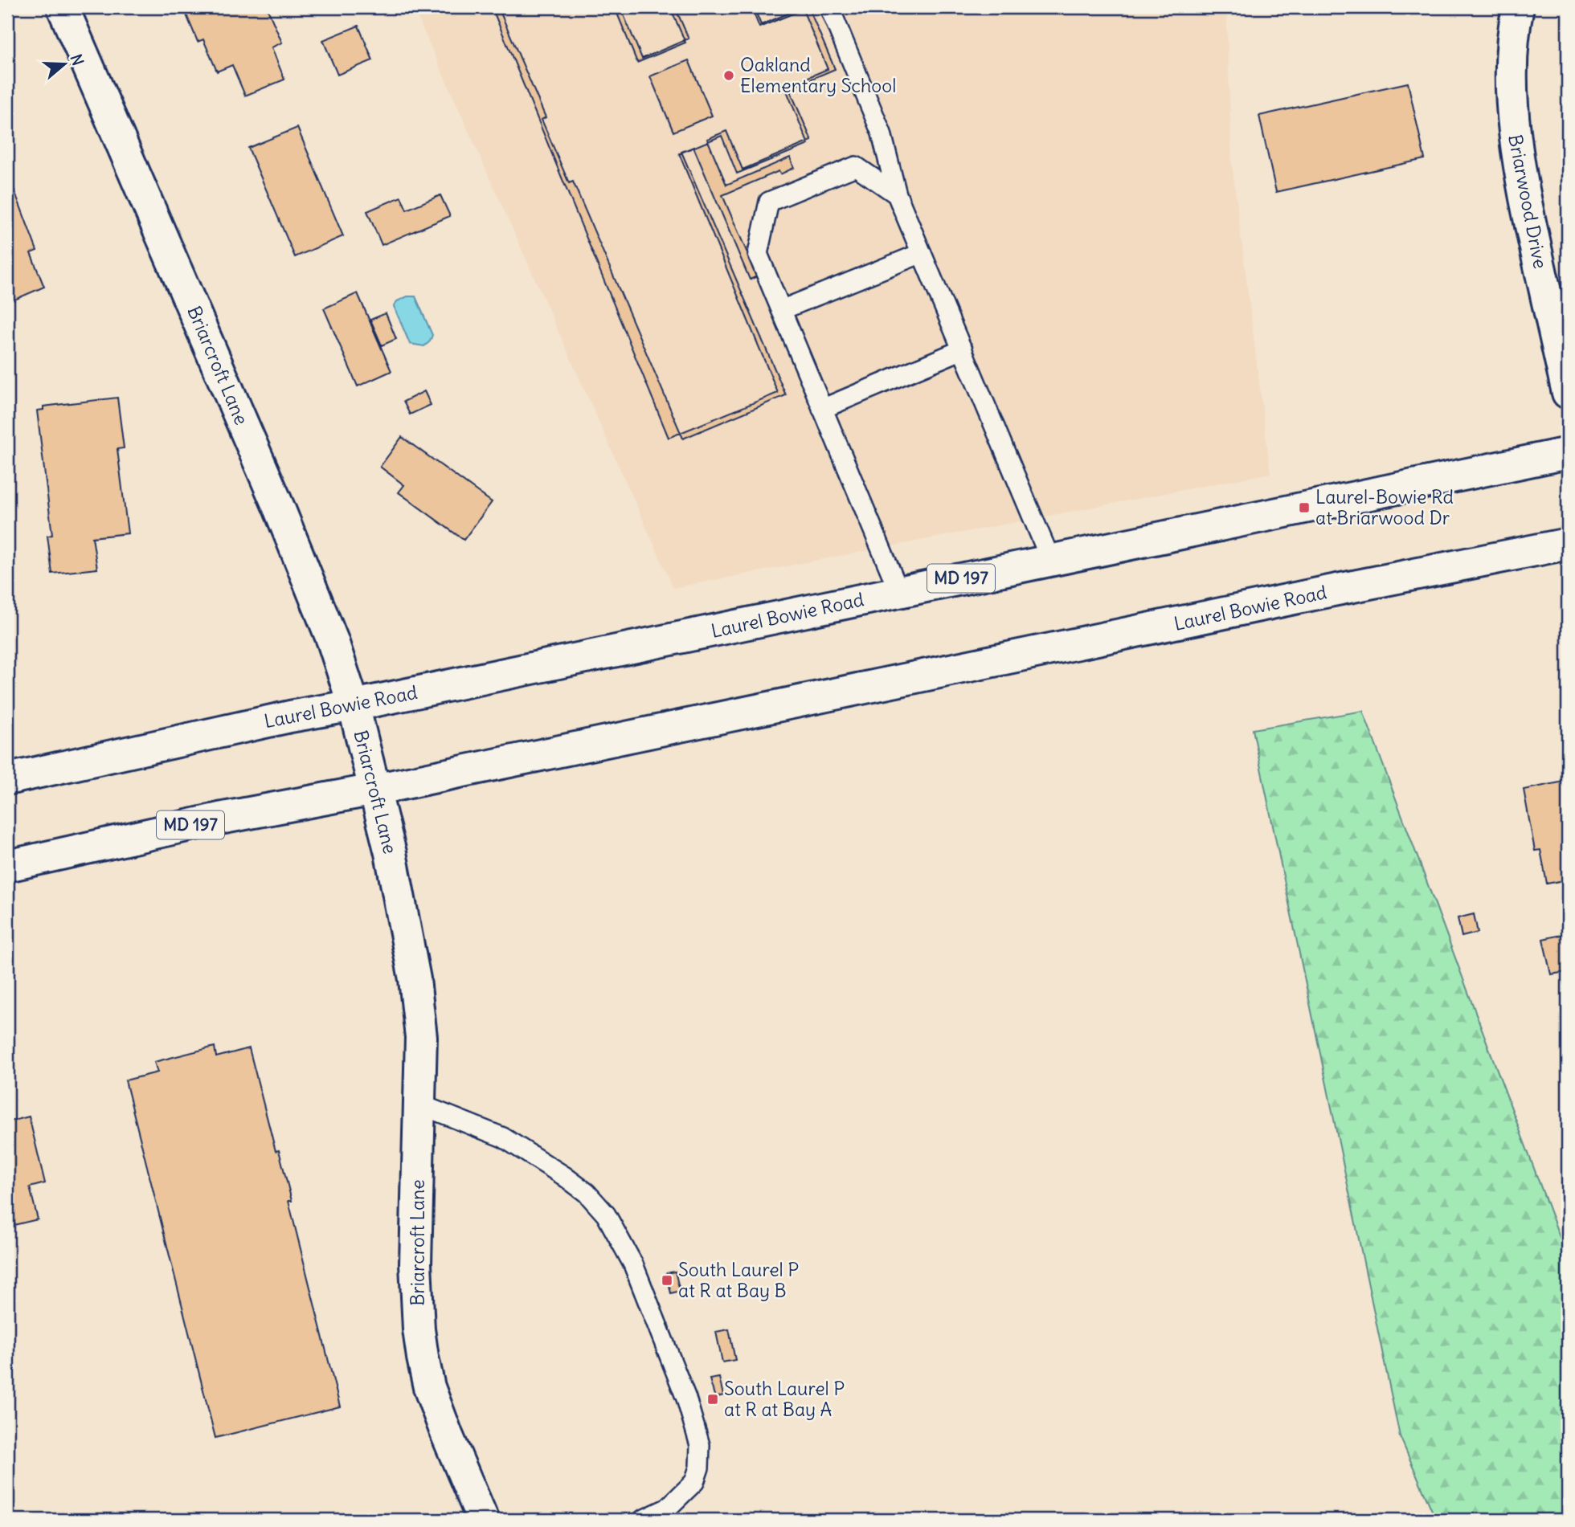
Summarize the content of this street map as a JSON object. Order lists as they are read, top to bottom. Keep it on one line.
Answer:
{"streets":{"main road":["Briarwood Drive","Briarcroft Lane","MD 197","Laurel Bowie Road"]},"crossings":[["Briarcroft Lane","Laurel Bowie Road"]],"places":{"other":["Oakland Elementary School"],"transit":["Laurel-Bowie Rd at Briarwood Dr","South Laurel P at R at Bay B","South Laurel P at R at Bay A"]},"north":"right"}
